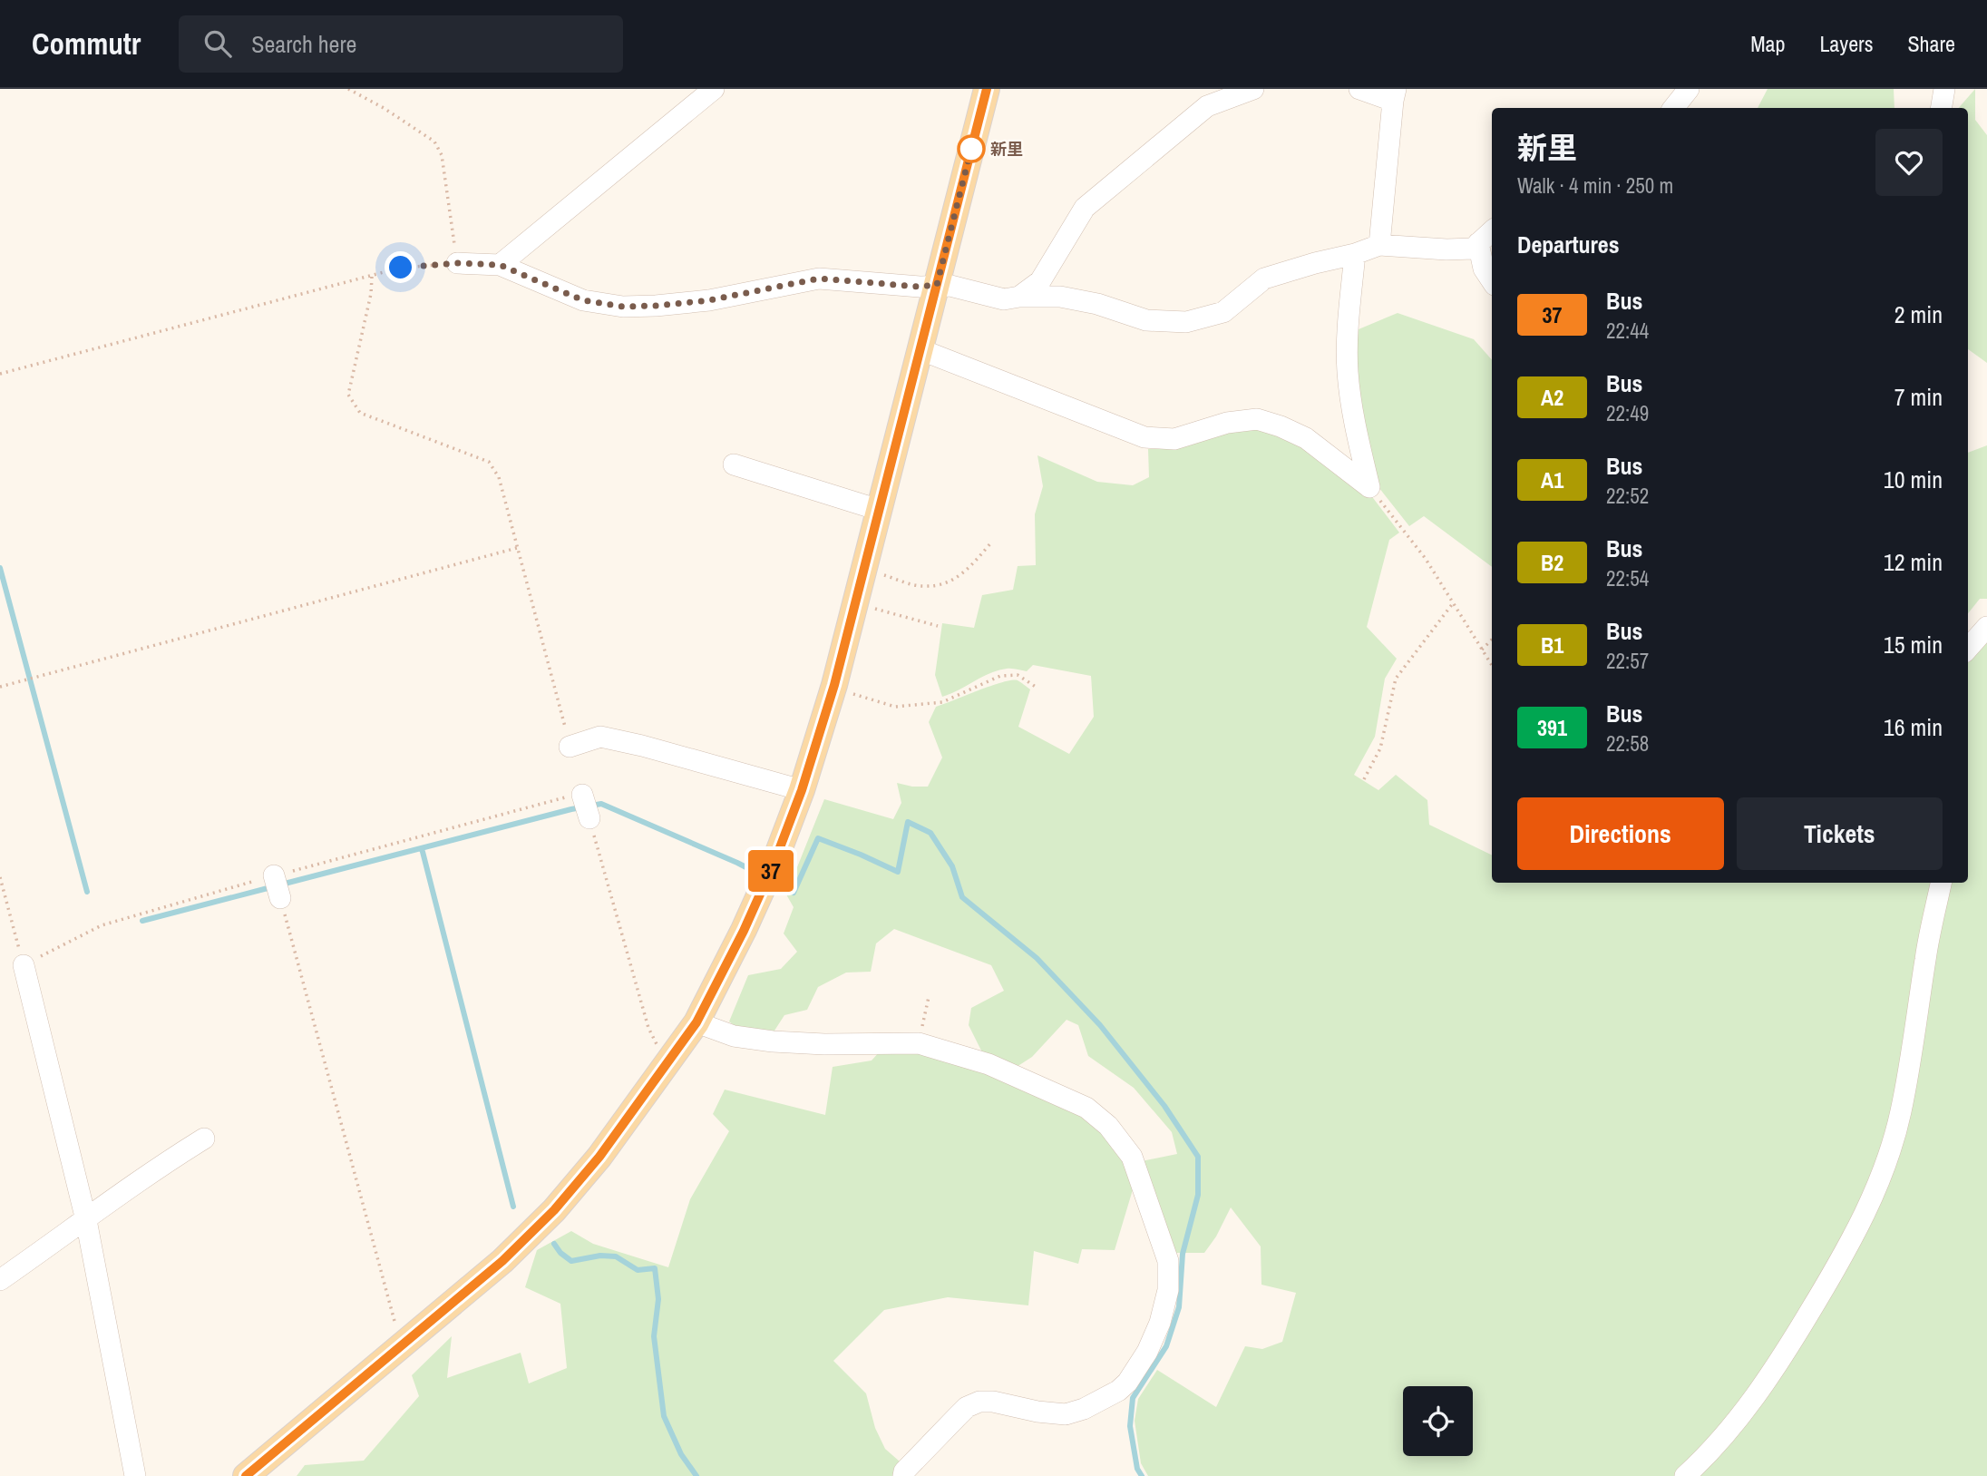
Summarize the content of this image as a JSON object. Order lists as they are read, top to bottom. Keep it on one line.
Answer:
{"places":["新里"],"lines":["bus line 37"],"page":{"header":"Commutr","search":"Search here","nav":["Map","Layers","Share"],"on_map":"37","heading":[["新里","Walk · 4 min · 250 m"],"Departures"],"list":[{"mark":"37","name":"Bus","note":"22:44","value":"2 min"},{"mark":"A2","name":"Bus","note":"22:49","value":"7 min"},{"mark":"A1","name":"Bus","note":"22:52","value":"10 min"},{"mark":"B2","name":"Bus","note":"22:54","value":"12 min"},{"mark":"B1","name":"Bus","note":"22:57","value":"15 min"},{"mark":"391","name":"Bus","note":"22:58","value":"16 min"}],"buttons":["Directions","Tickets"]}}
